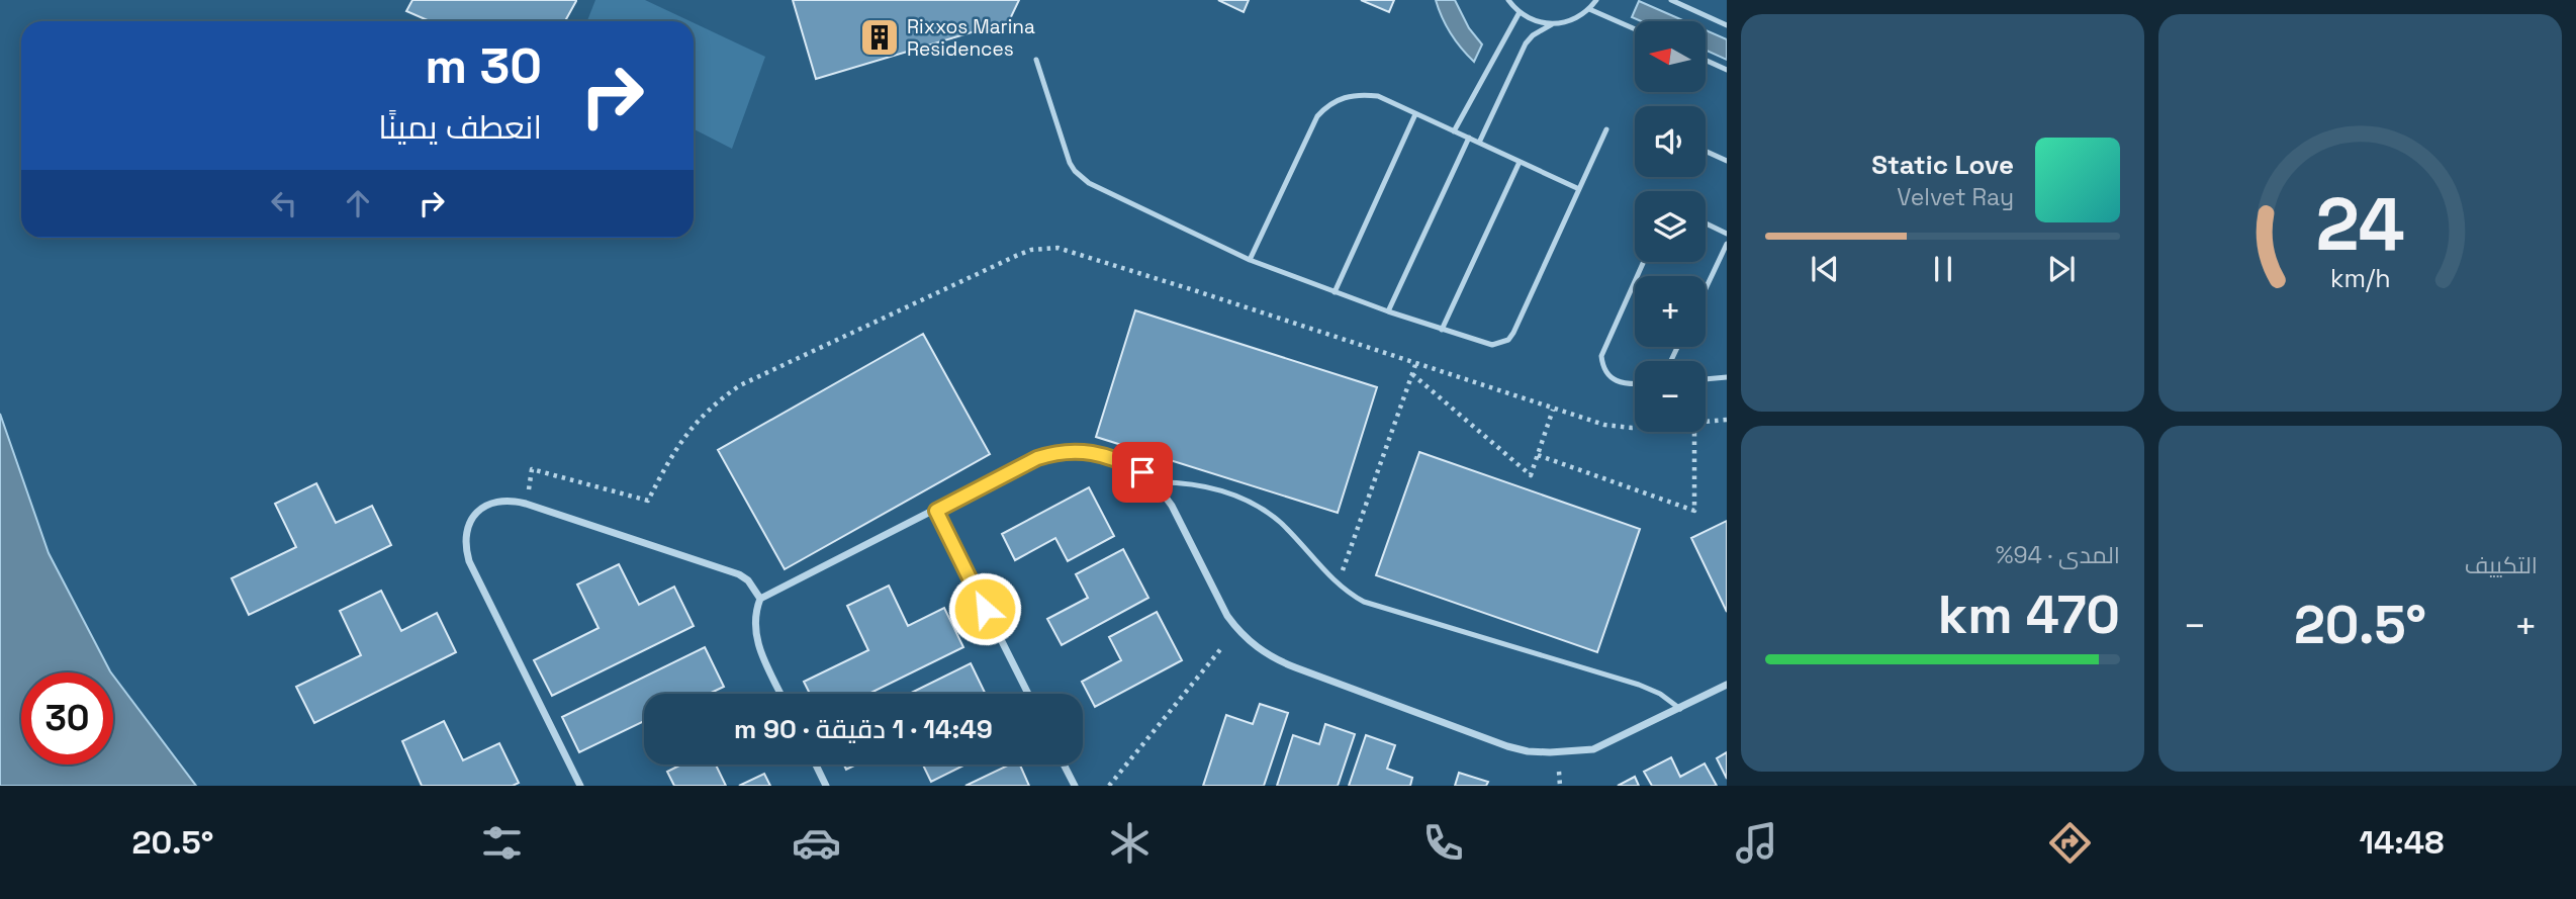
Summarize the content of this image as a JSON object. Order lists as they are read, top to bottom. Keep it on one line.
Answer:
{"places":{"building":["Rixxos Marina Residences"]},"north":"left","page":{"map_buttons":["+","−"],"turn":["30 m","انعطف يمينًا"],"song":["Static Love","Velvet Ray"],"tile":["التكييف",["المدى · 94%","470 km"]],"heat":["−","20.5°","+"],"limit":"30","trip":"14:49 · 1 دقيقة · 90 m","tabs":["14:48","20.5°"],"gauge":["24","km/h"]}}
